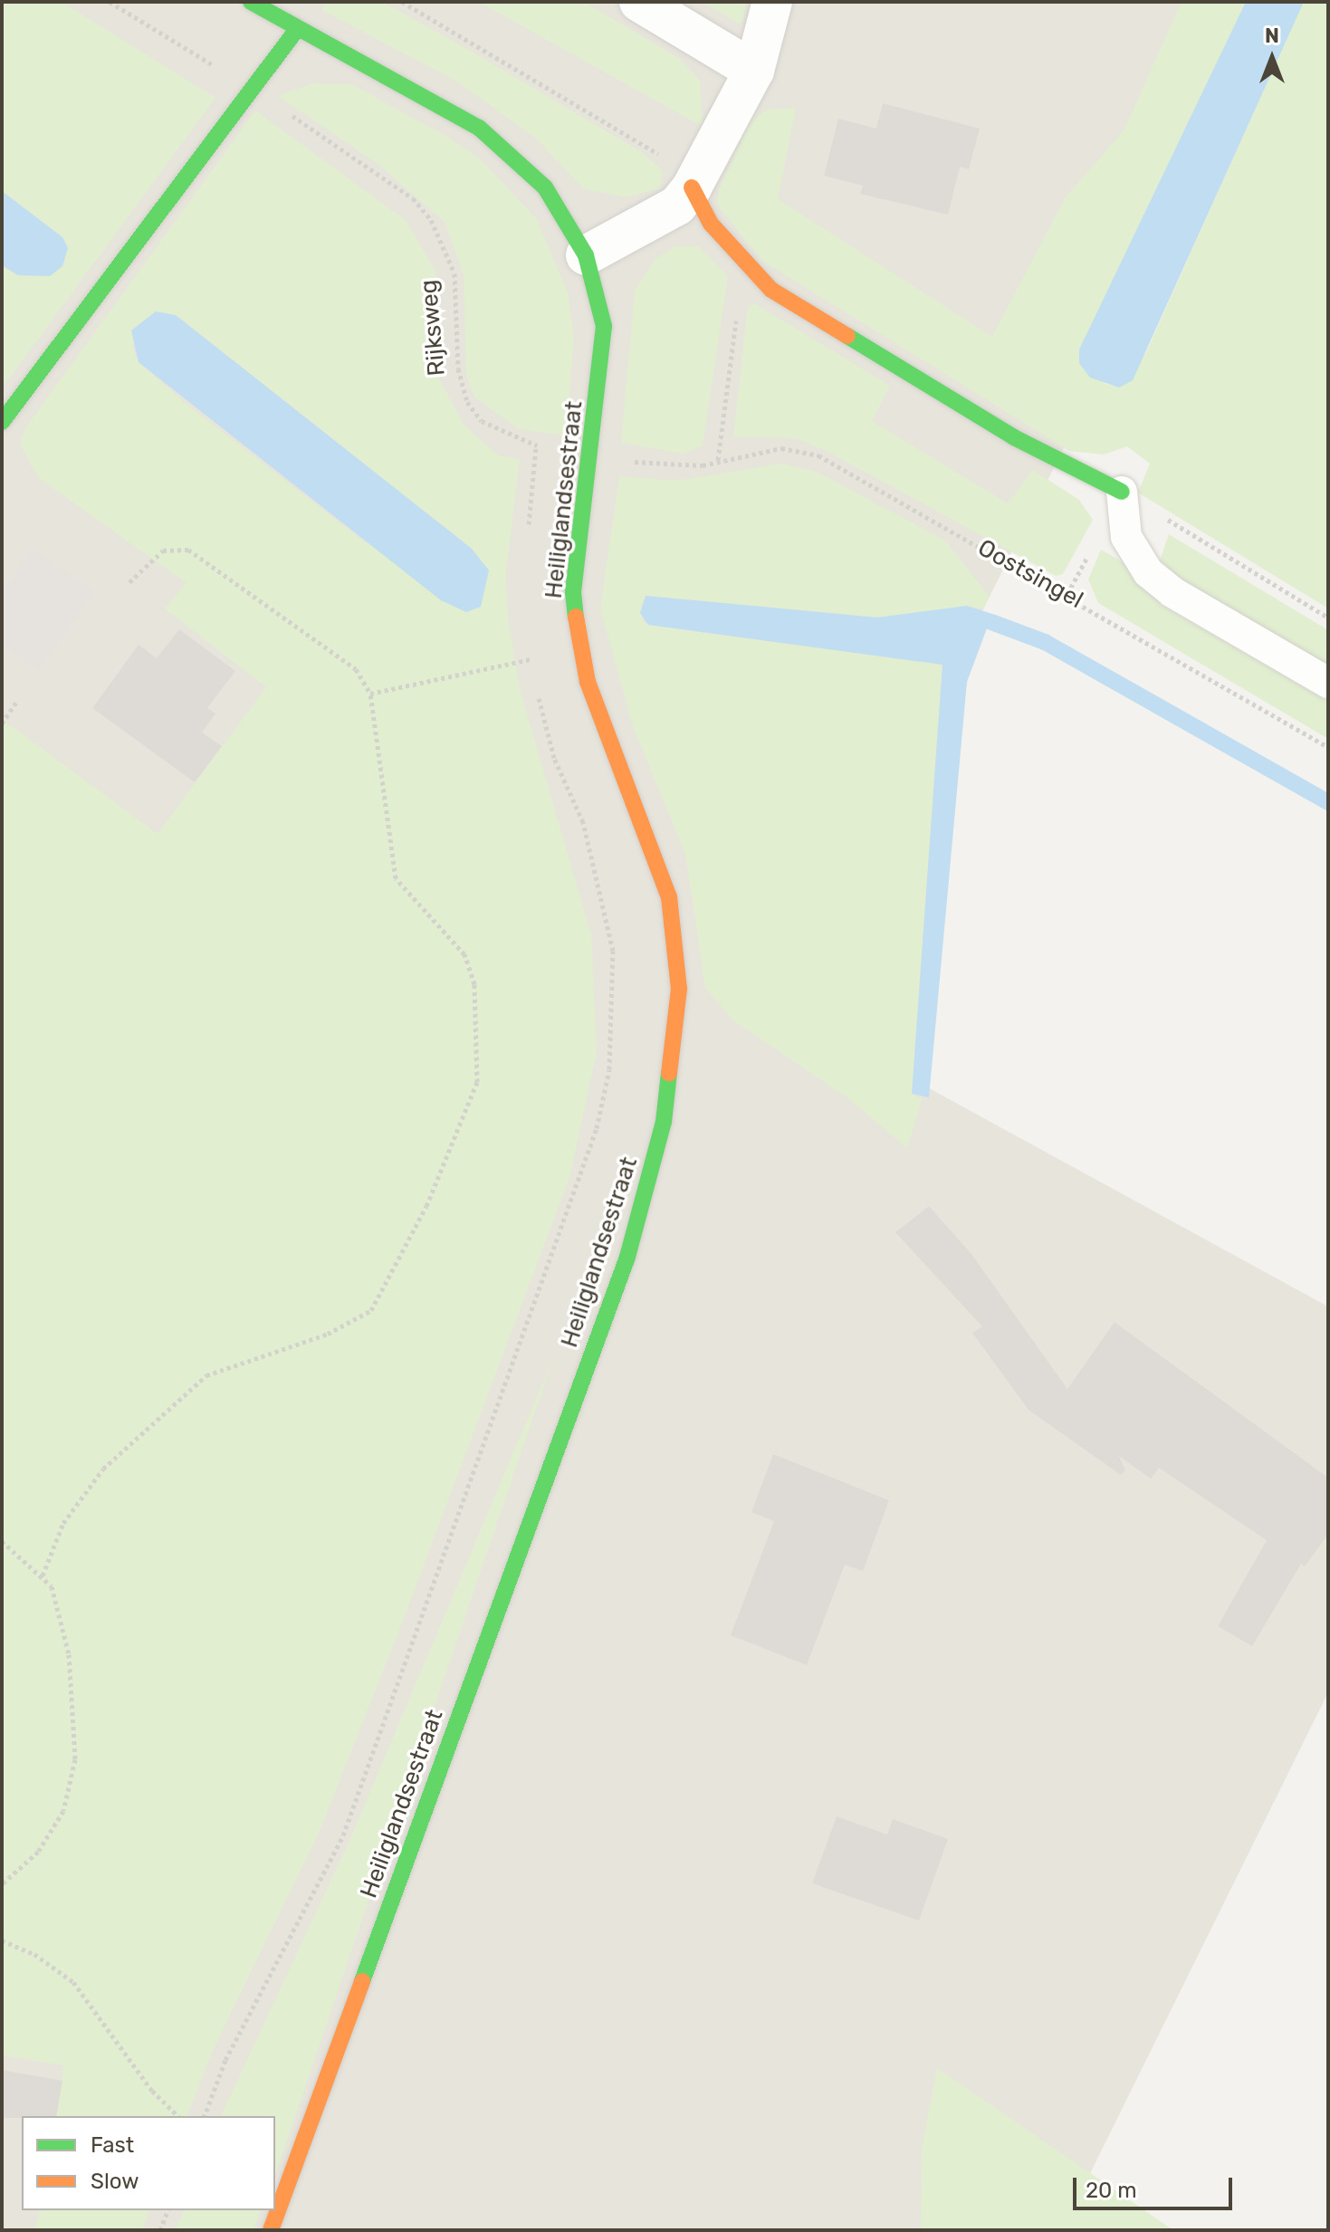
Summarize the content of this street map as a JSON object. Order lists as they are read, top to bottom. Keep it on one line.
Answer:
{"streets":{"street":["Heiliglandsestraat"],"path":["Rijksweg","Oostsingel"]},"crossings":[["Rijksweg","Heiliglandsestraat"]],"legend":["Fast","Slow"],"scale_bar":"20 m","north":"top"}
